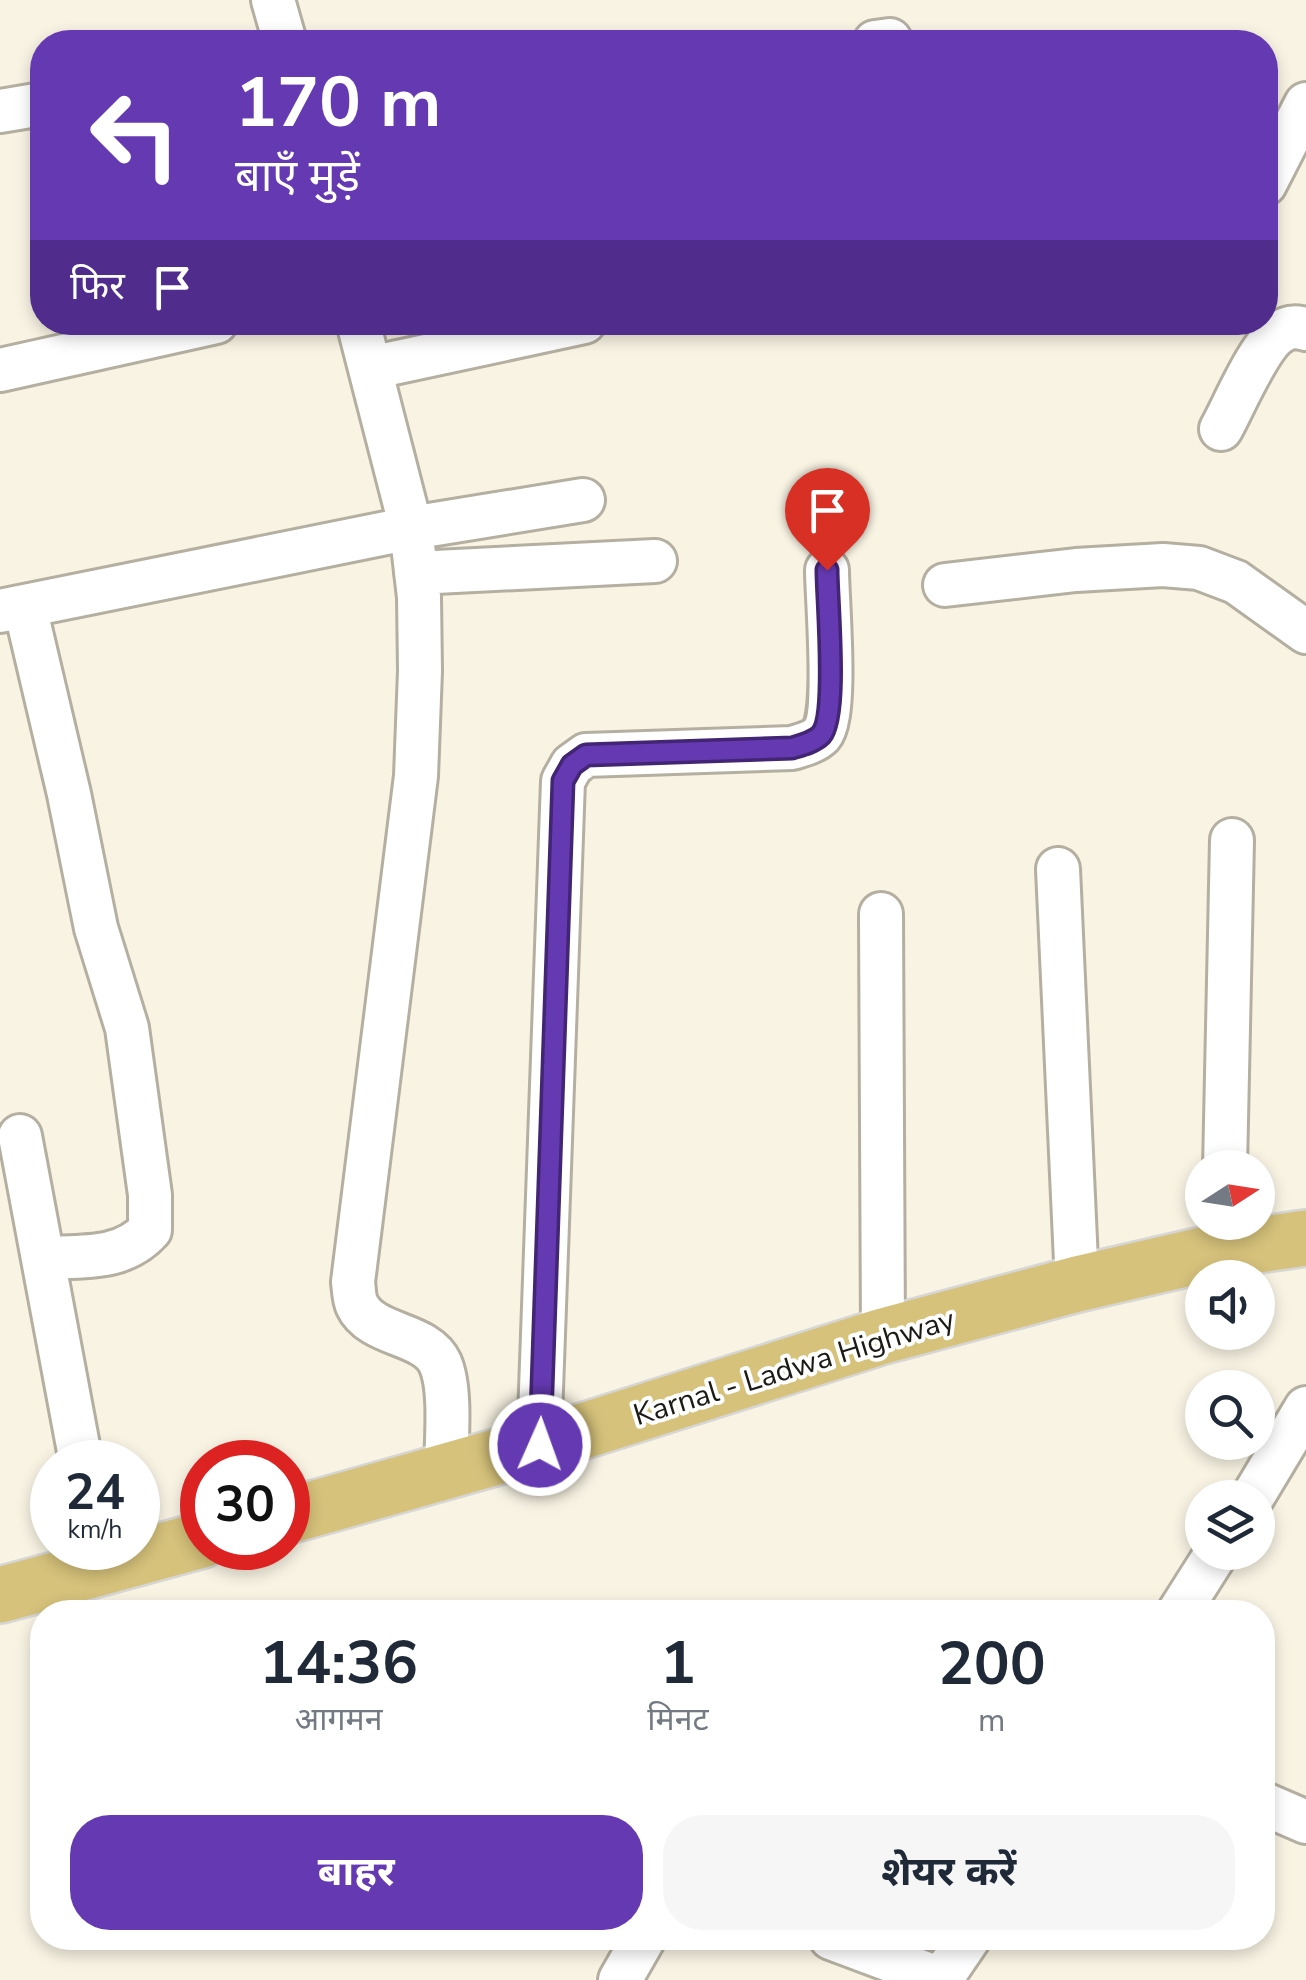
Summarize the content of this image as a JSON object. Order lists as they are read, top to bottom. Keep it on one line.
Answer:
{"streets":{"main road":["Karnal - Ladwa Highway"]},"north":"right","page":{"turn":["170 m","बाएँ मुड़ें"],"then":"फिर","speed":"24 km/h","limit":"30","eta":["14:36","आगमन","1","मिनट","200","m"],"buttons":["बाहर","शेयर करें"]}}
